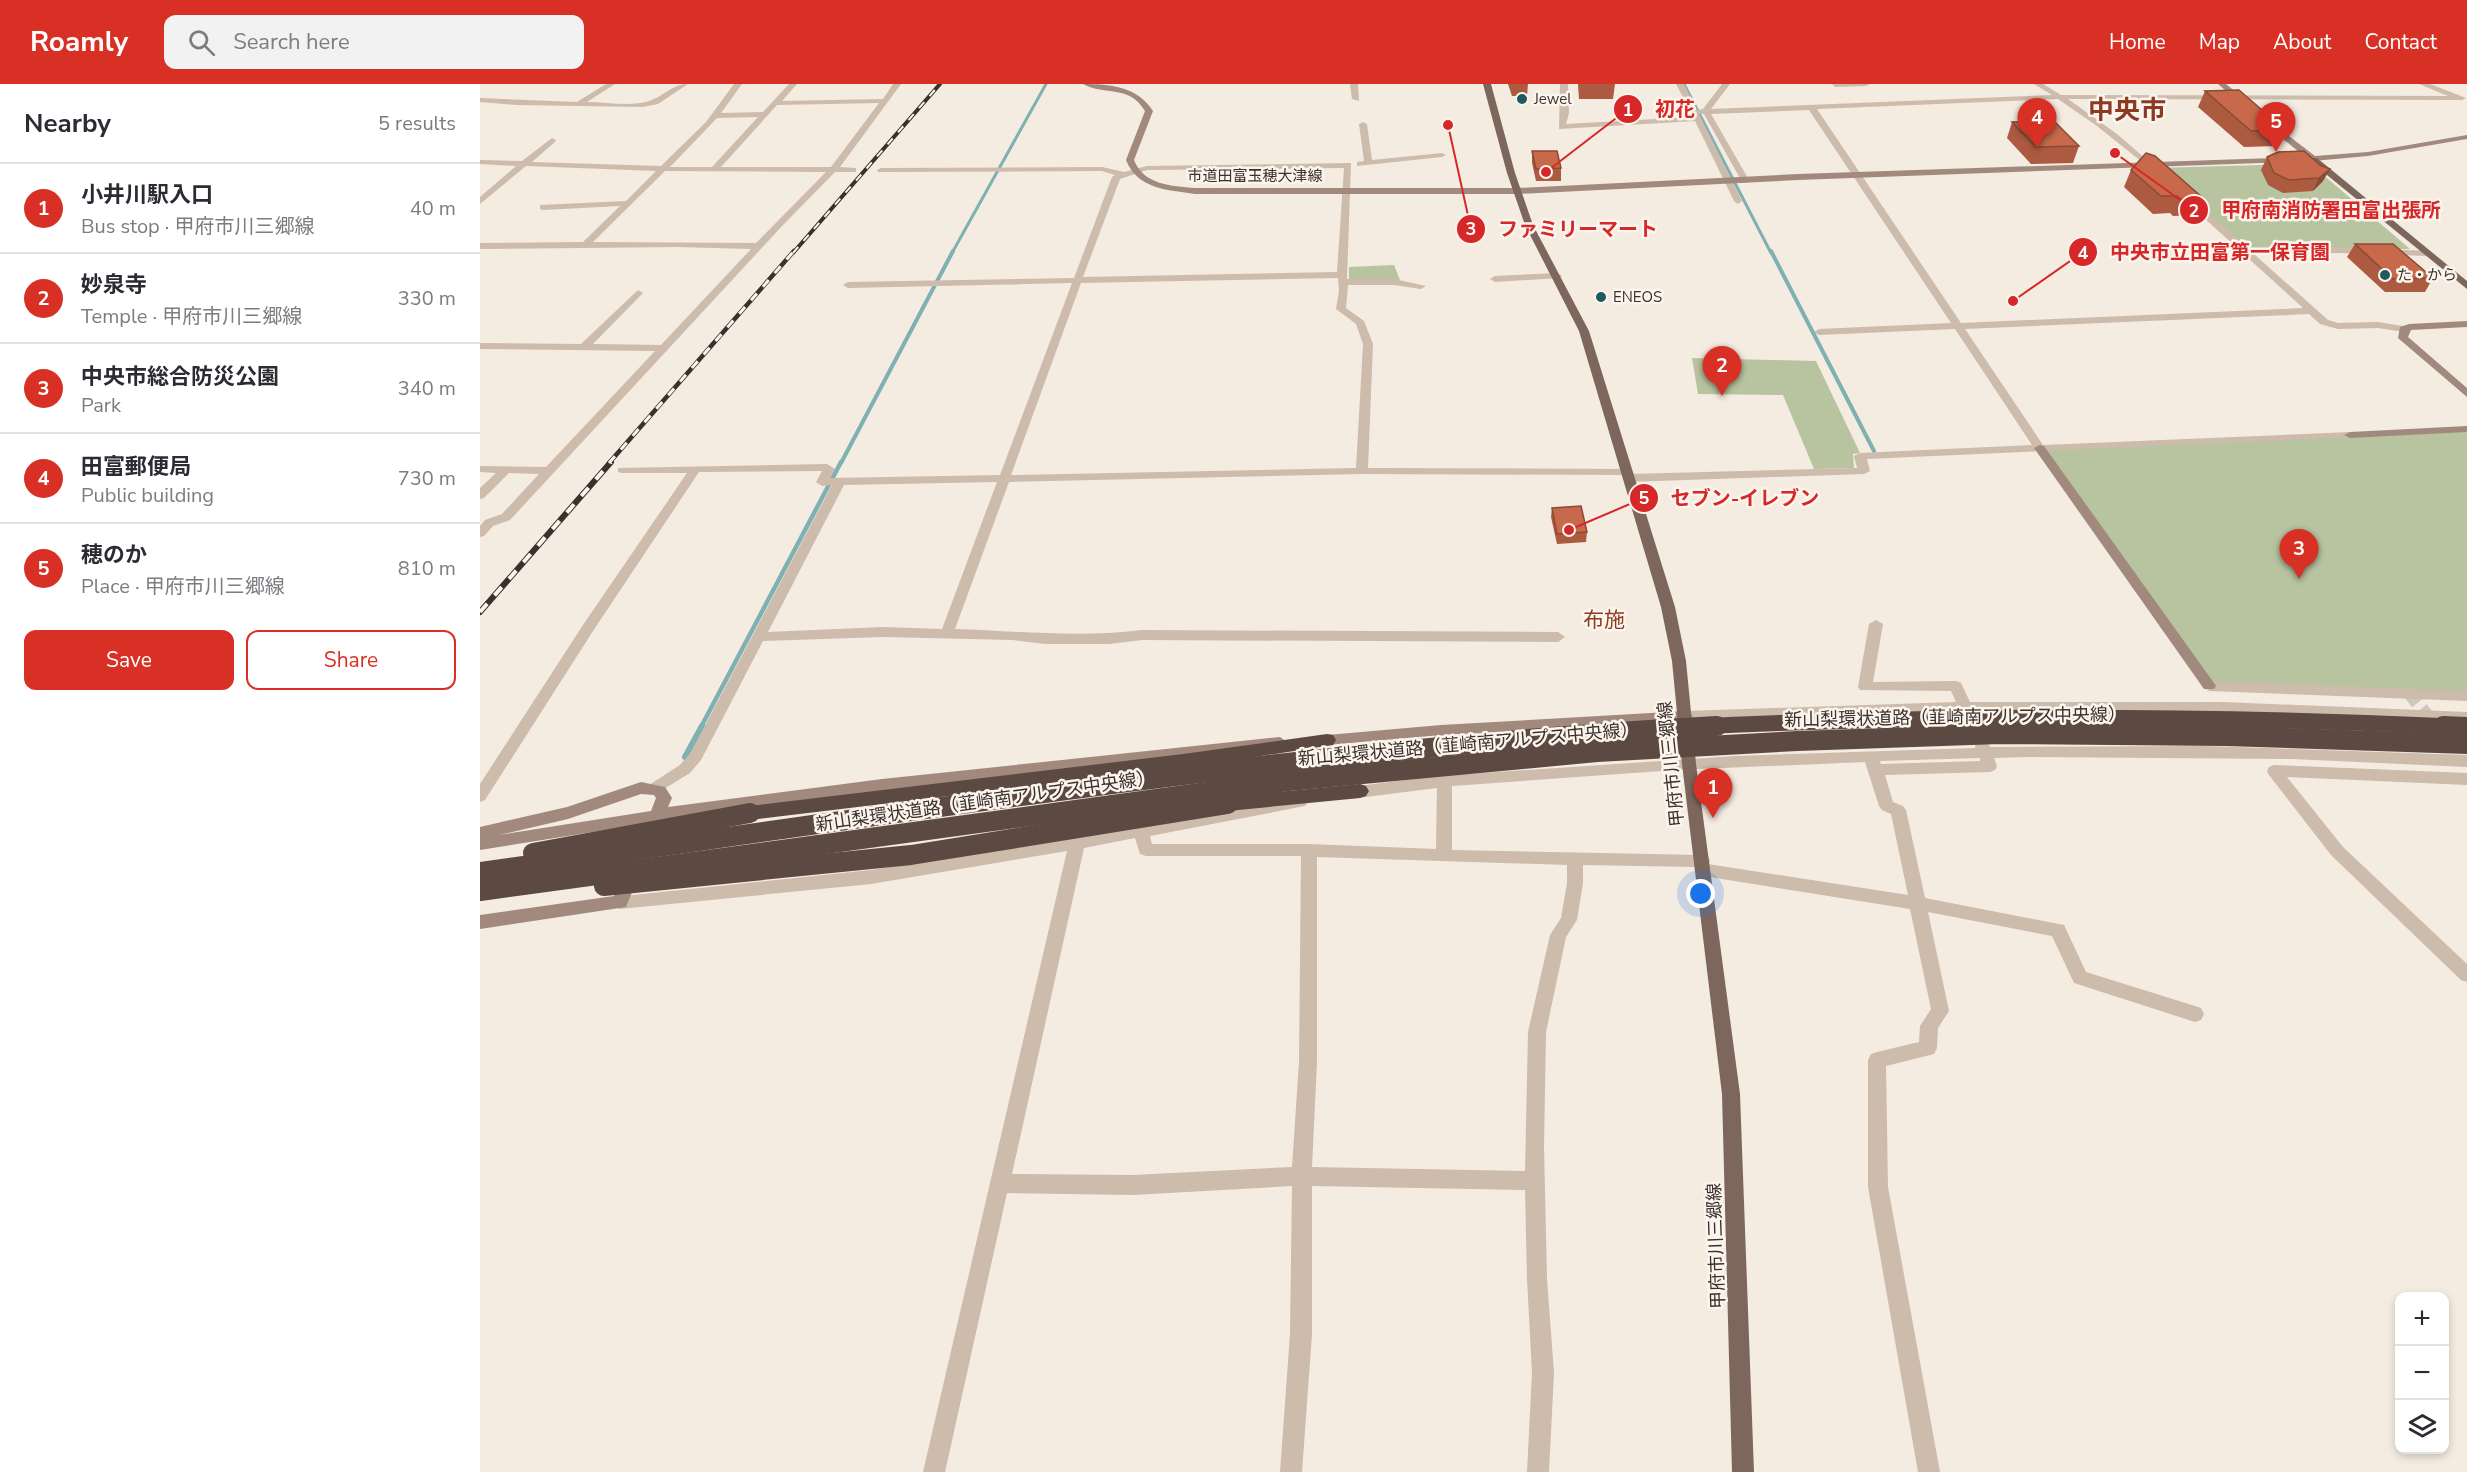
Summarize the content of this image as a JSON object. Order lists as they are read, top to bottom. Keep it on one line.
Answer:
{"streets":{"highway":["新山梨環状道路（韮崎南アルプス中央線）"],"main road":["甲府市川三郷線"],"street":["市道田富玉穂大津線"]},"crossings":[["市道田富玉穂大津線","甲府市川三郷線"]],"districts":["中央市","布施"],"places":["Jewel","ファミリーマート","甲府南消防署田富出張所","初花","た・から","ENEOS","中央市立田富第一保育園","セブン-イレブン"],"page":{"header":"Roamly","search":"Search here","nav":["Home","Map","About","Contact"],"heading":["Nearby","5 results"],"pins":["4","5","2","3","1"],"list":[{"mark":"1","name":"小井川駅入口","note":"Bus stop · 甲府市川三郷線","value":"40 m"},{"mark":"2","name":"妙泉寺","note":"Temple · 甲府市川三郷線","value":"330 m"},{"mark":"3","name":"中央市総合防災公園","note":"Park","value":"340 m"},{"mark":"4","name":"田富郵便局","note":"Public building","value":"730 m"},{"mark":"5","name":"穂のか","note":"Place · 甲府市川三郷線","value":"810 m"}],"buttons":["Save","Share"],"map_buttons":["+","−"]}}
